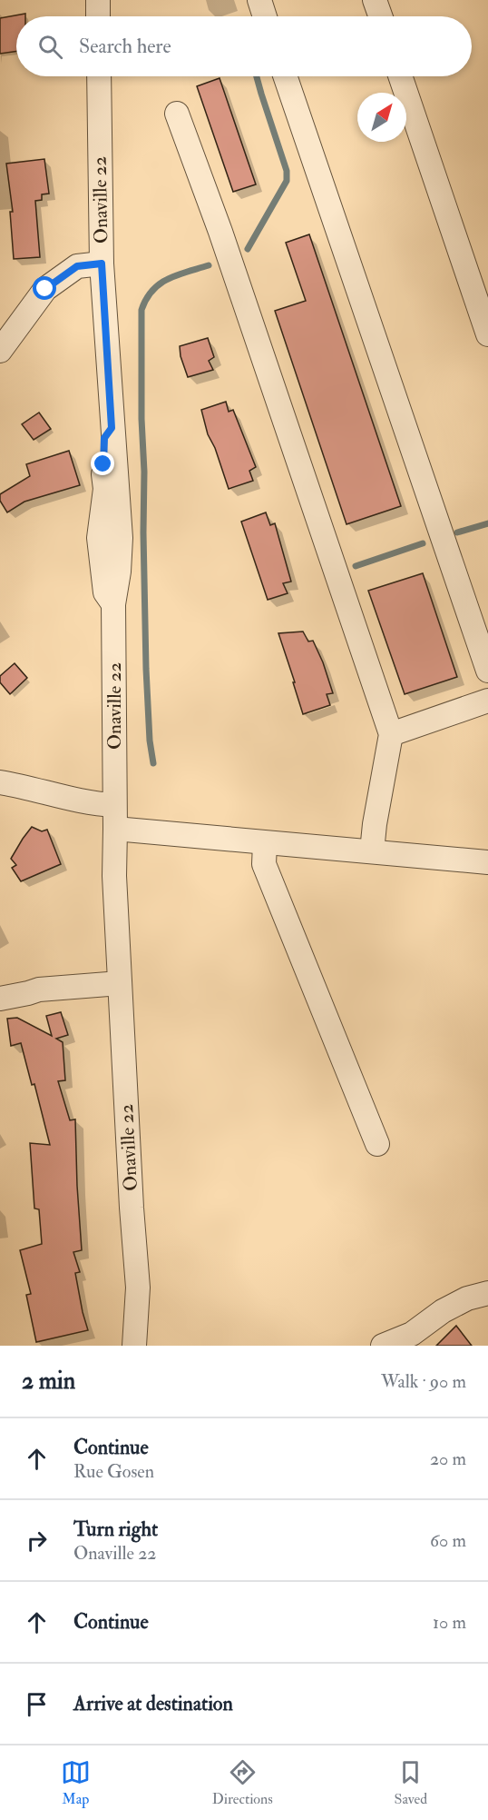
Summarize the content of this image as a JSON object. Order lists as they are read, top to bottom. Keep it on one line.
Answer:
{"streets":{"street":["Onaville 22"]},"north":"top right","page":{"search":"Search here","heading":["2 min","Walk · 90 m"],"list":[["Continue","Rue Gosen","20 m"],["Turn right","Onaville 22","60 m"],["Continue","10 m"],"Arrive at destination"],"nav":["Map","Directions","Saved"]}}
